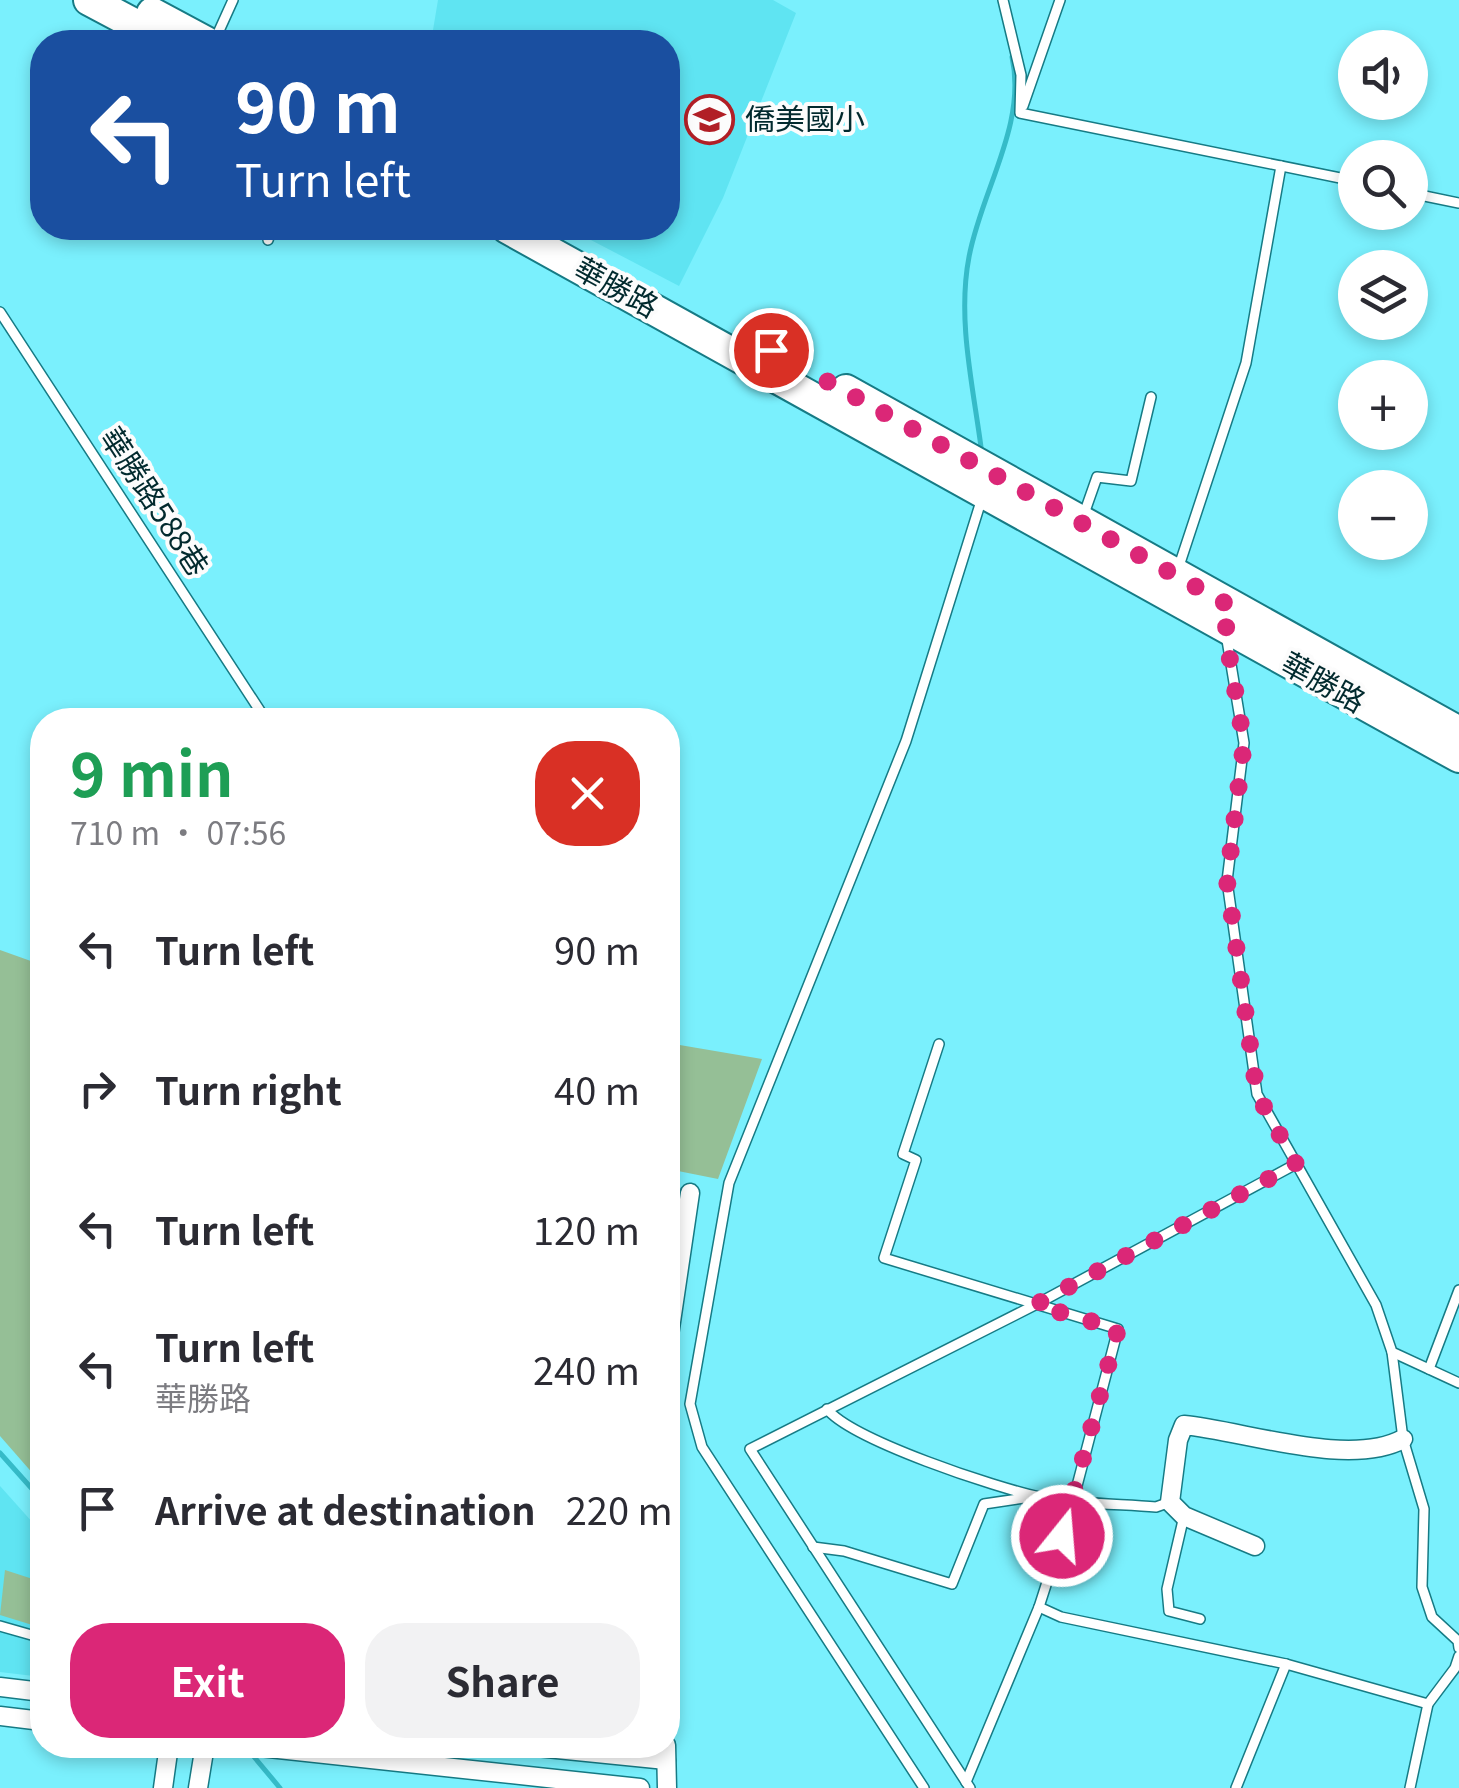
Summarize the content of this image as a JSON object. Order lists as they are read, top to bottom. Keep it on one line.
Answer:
{"streets":{"main road":["華勝路"],"lane":["華勝路588巷"]},"places":{"school or university":["僑美國小"]},"page":{"map_buttons":["+","−"],"turn":["90 m","Turn left"],"heading":["9 min","710 m · 07:56"],"list":[{"name":"Turn left","value":"90 m"},{"name":"Turn right","value":"40 m"},{"name":"Turn left","value":"120 m"},{"name":"Turn left","note":"華勝路","value":"240 m"},{"name":"Arrive at destination","value":"220 m"}],"buttons":["Exit","Share"]}}
